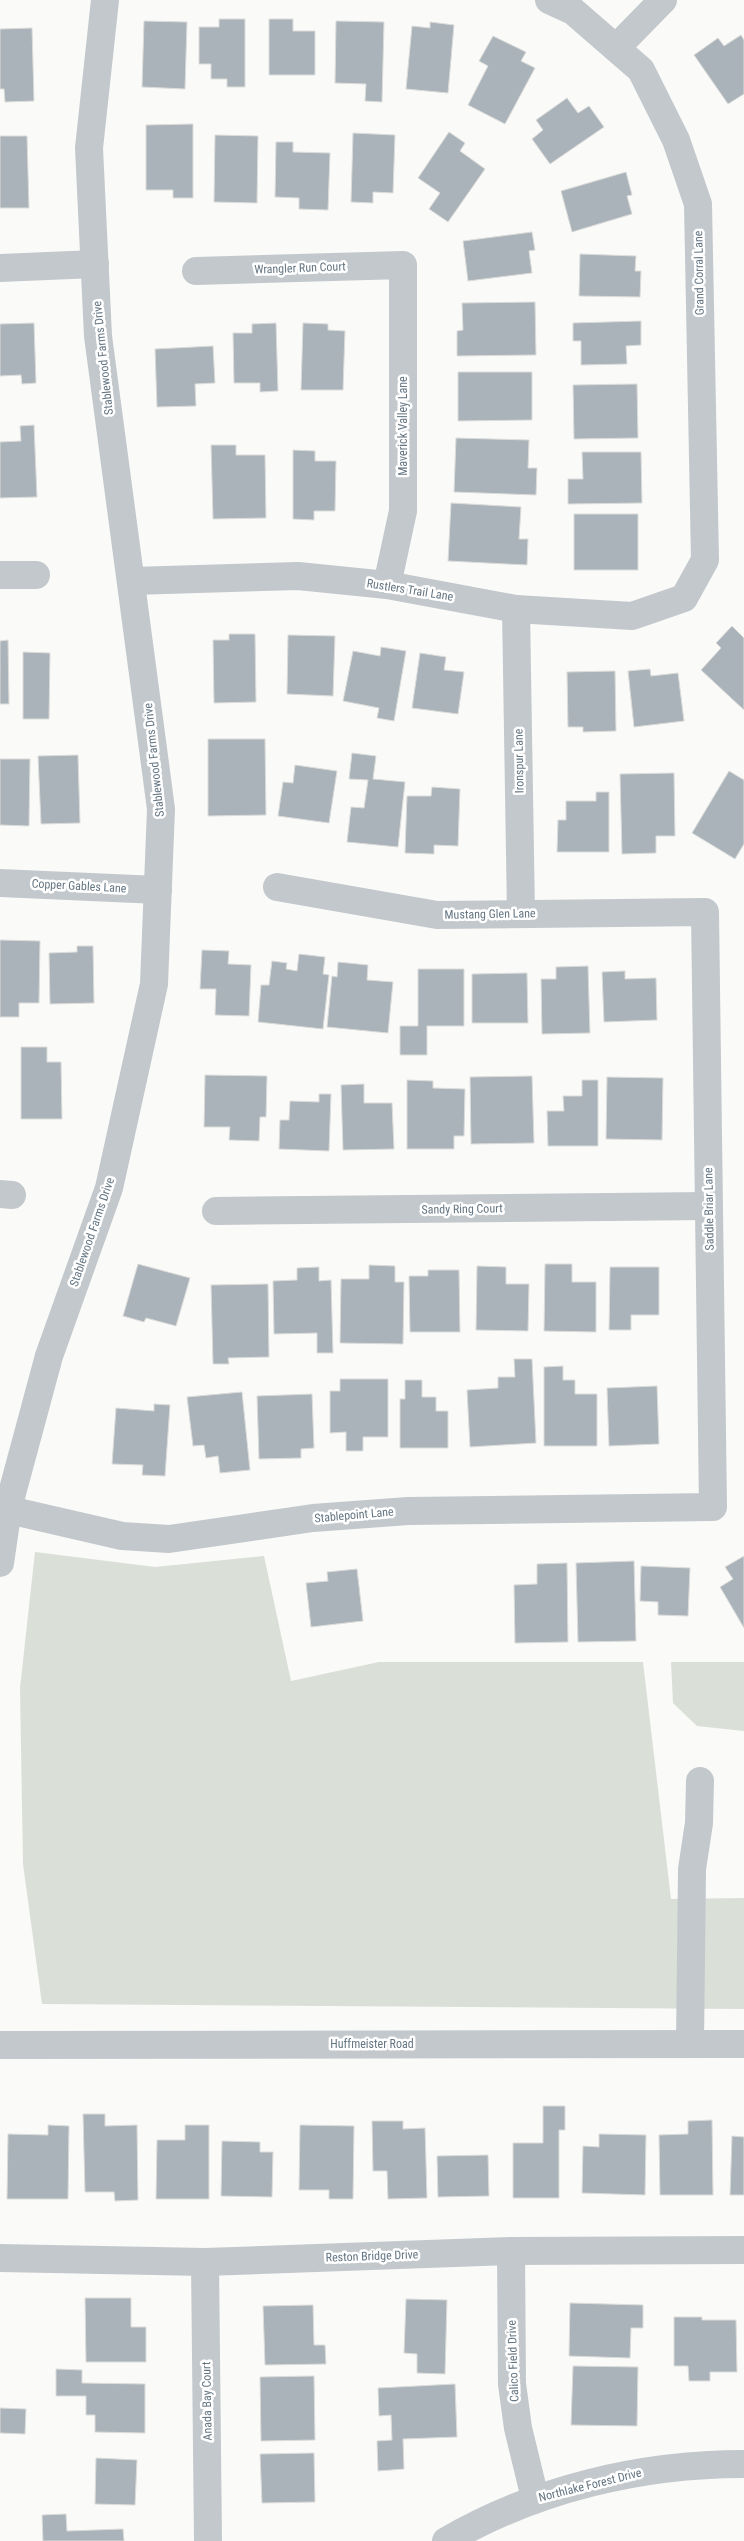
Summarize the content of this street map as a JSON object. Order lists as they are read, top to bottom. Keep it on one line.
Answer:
{"streets":{"street":["Wrangler Run Court","Grand Corral Lane","Stablewood Farms Drive","Maverick Valley Lane","Rustlers Trail Lane","Ironspur Lane","Copper Gables Lane","Mustang Glen Lane","Sandy Ring Court","Saddle Briar Lane","Stablepoint Lane","Huffmeister Road","Reston Bridge Drive","Calico Field Drive","Anada Bay Court","Northlake Forest Drive"]},"crossings":[["Wrangler Run Court","Maverick Valley Lane"],["Grand Corral Lane","Rustlers Trail Lane"],["Stablewood Farms Drive","Rustlers Trail Lane"],["Stablewood Farms Drive","Copper Gables Lane"],["Stablewood Farms Drive","Stablepoint Lane"],["Maverick Valley Lane","Rustlers Trail Lane"],["Rustlers Trail Lane","Ironspur Lane"],["Ironspur Lane","Mustang Glen Lane"],["Mustang Glen Lane","Saddle Briar Lane"],["Sandy Ring Court","Saddle Briar Lane"],["Saddle Briar Lane","Stablepoint Lane"],["Reston Bridge Drive","Calico Field Drive"],["Reston Bridge Drive","Anada Bay Court"],["Calico Field Drive","Northlake Forest Drive"]]}
